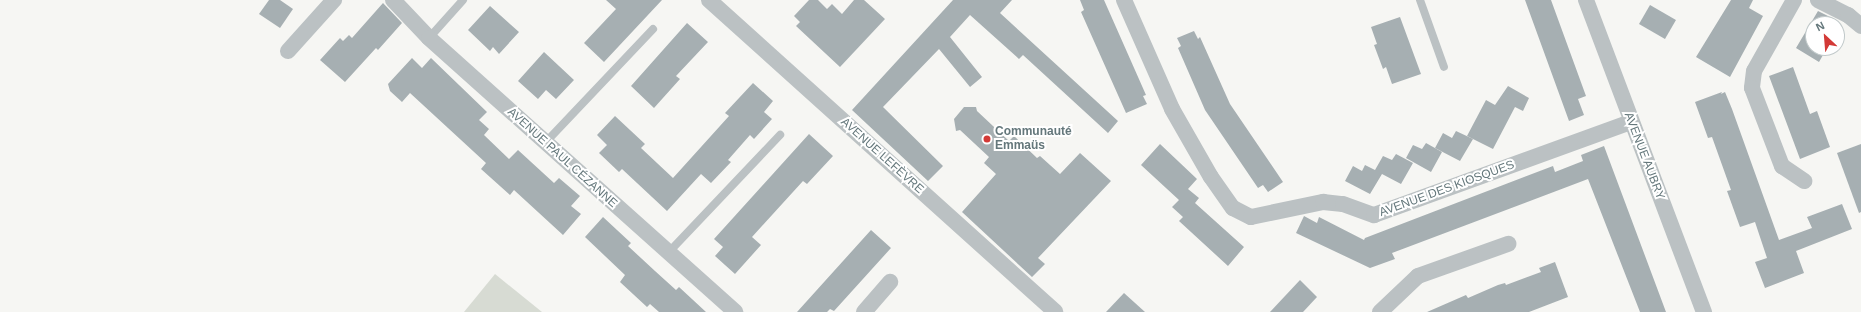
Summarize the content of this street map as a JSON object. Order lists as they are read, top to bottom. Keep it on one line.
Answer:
{"streets":{"street":["AVENUE LEFÈVRE","AVENUE AUBRY","AVENUE PAUL CÉZANNE","AVENUE DES KIOSQUES"]},"crossings":[["AVENUE AUBRY","AVENUE DES KIOSQUES"]],"places":["Communauté Emmaüs"],"north":"top left"}
